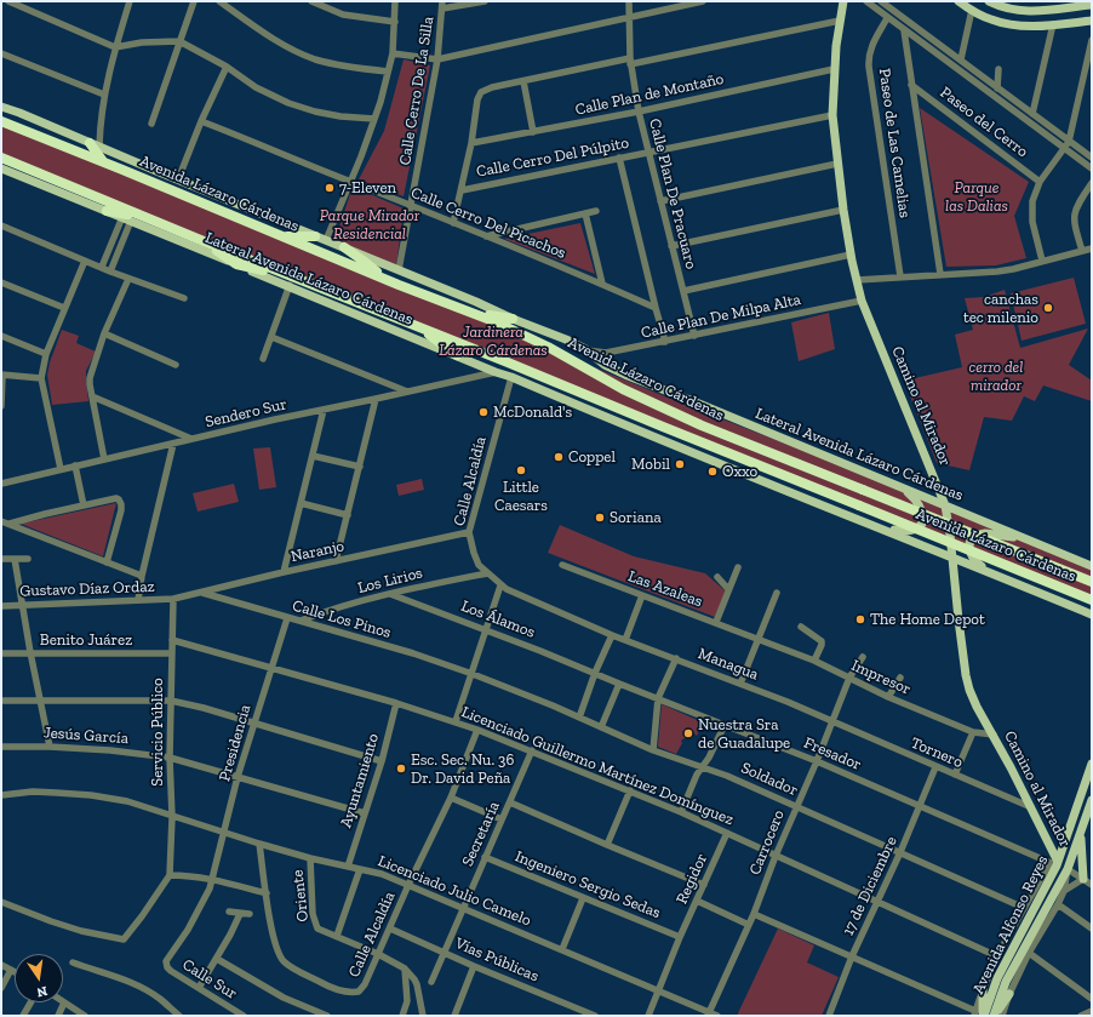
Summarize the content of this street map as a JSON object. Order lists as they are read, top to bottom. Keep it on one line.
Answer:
{"streets":{"highway":["Avenida Lázaro Cárdenas"],"main road":["Lateral Avenida Lázaro Cárdenas","Camino al Mirador","Avenida Alfonso Reyes"],"street":["Calle Cerro De La Silla","Calle Plan de Montaño","Paseo del Cerro","Paseo de Las Camelias","Calle Cerro Del Púlpito","Calle Plan De Pracuaro","Calle Cerro Del Picachos","Calle Plan De Milpa Alta","Sendero Sur","Calle Alcaldía","Naranjo","Los Lirios","Gustavo Díaz Ordaz","Las Azaleas","Calle Los Pinos","Los Álamos","Benito Juárez","Managua","Impresor","Servicio Público","Jesús García","Presidencia","Tornero","Fresador","Licenciado Guillermo Martínez Domínguez","Soldador","Ayuntamiento","Secretaría","Carrocero","Regidor","Ingeniero Sergio Sedas","17 de Diciembre","Licenciado Julio Camelo","Oriente","Vías Públicas","Calle Sur"]},"crossings":[["Calle Cerro De La Silla","Calle Cerro Del Picachos"],["Calle Cerro De La Silla","Lateral Avenida Lázaro Cárdenas"],["Calle Plan de Montaño","Calle Plan De Pracuaro"],["Calle Plan de Montaño","Camino al Mirador"],["Calle Cerro Del Púlpito","Calle Plan De Pracuaro"],["Calle Cerro Del Púlpito","Camino al Mirador"],["Calle Plan De Pracuaro","Calle Plan De Milpa Alta"],["Lateral Avenida Lázaro Cárdenas","Calle Plan De Milpa Alta"],["Lateral Avenida Lázaro Cárdenas","Camino al Mirador"],["Lateral Avenida Lázaro Cárdenas","Sendero Sur"],["Lateral Avenida Lázaro Cárdenas","Calle Alcaldía"],["Calle Plan De Milpa Alta","Camino al Mirador"],["Camino al Mirador","Impresor"],["Camino al Mirador","Tornero"],["Camino al Mirador","Fresador"],["Camino al Mirador","Avenida Alfonso Reyes"],["Calle Alcaldía","Naranjo"],["Calle Alcaldía","Los Lirios"],["Calle Alcaldía","Licenciado Guillermo Martínez Domínguez"],["Calle Alcaldía","Licenciado Julio Camelo"],["Calle Alcaldía","Oriente"],["Calle Alcaldía","Vías Públicas"],["Naranjo","Gustavo Díaz Ordaz"],["Naranjo","Calle Los Pinos"],["Naranjo","Servicio Público"],["Los Lirios","Calle Los Pinos"],["Los Lirios","Los Álamos"],["Gustavo Díaz Ordaz","Servicio Público"],["Las Azaleas","Impresor"],["Calle Los Pinos","Presidencia"],["Calle Los Pinos","Soldador"],["Los Álamos","Fresador"],["Benito Juárez","Servicio Público"],["Managua","Tornero"],["Managua","Carrocero"],["Impresor","Carrocero"],["Servicio Público","Jesús García"],["Servicio Público","Licenciado Guillermo Martínez Domínguez"],["Servicio Público","Licenciado Julio Camelo"],["Presidencia","Licenciado Guillermo Martínez Domínguez"],["Presidencia","Licenciado Julio Camelo"],["Presidencia","Calle Sur"],["Tornero","Carrocero"],["Tornero","17 de Diciembre"],["Fresador","Carrocero"],["Fresador","17 de Diciembre"],["Fresador","Avenida Alfonso Reyes"],["Licenciado Guillermo Martínez Domínguez","Ayuntamiento"],["Licenciado Guillermo Martínez Domínguez","Secretaría"],["Licenciado Guillermo Martínez Domínguez","Carrocero"],["Licenciado Guillermo Martínez Domínguez","Regidor"],["Licenciado Guillermo Martínez Domínguez","17 de Diciembre"],["Soldador","Carrocero"],["Soldador","17 de Diciembre"],["Ayuntamiento","Licenciado Julio Camelo"],["Secretaría","Ingeniero Sergio Sedas"],["Secretaría","Licenciado Julio Camelo"],["Secretaría","Vías Públicas"],["Carrocero","Licenciado Julio Camelo"],["Regidor","Ingeniero Sergio Sedas"],["Regidor","Licenciado Julio Camelo"],["Licenciado Julio Camelo","Oriente"]],"parks":["Parque las Dalias","Parque Mirador Residencial","Jardinera Lázaro Cárdenas","cerro del mirador"],"places":["7-Eleven","canchas tec milenio","McDonald's","Coppel","Mobil","Little Caesars","Oxxo","Soriana","The Home Depot","Nuestra Sra de Guadalupe","Esc. Sec. Nu. 36 Dr. David Peña"],"north":"bottom"}
